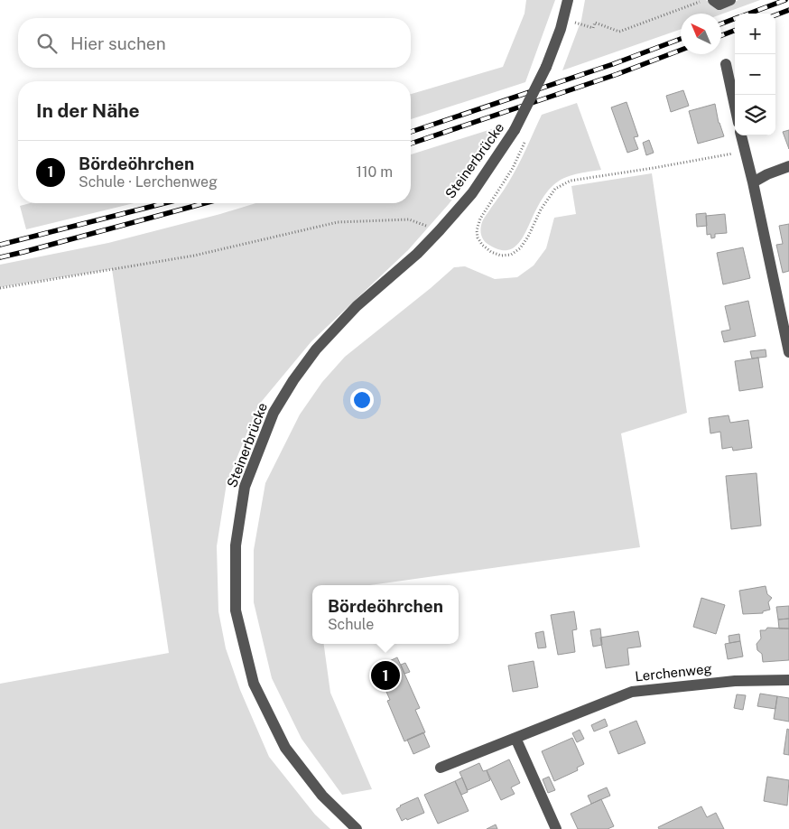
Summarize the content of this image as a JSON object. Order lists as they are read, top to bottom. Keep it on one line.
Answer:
{"streets":{"street":["Steinerbrücke","Lerchenweg"]},"north":"top left","page":{"map_buttons":["+","−"],"search":"Hier suchen","heading":"In der Nähe","list":[{"mark":"1","name":"Bördeöhrchen","note":"Schule · Lerchenweg","value":"110 m"}],"popup":["Bördeöhrchen","Schule"],"pins":"1"}}
